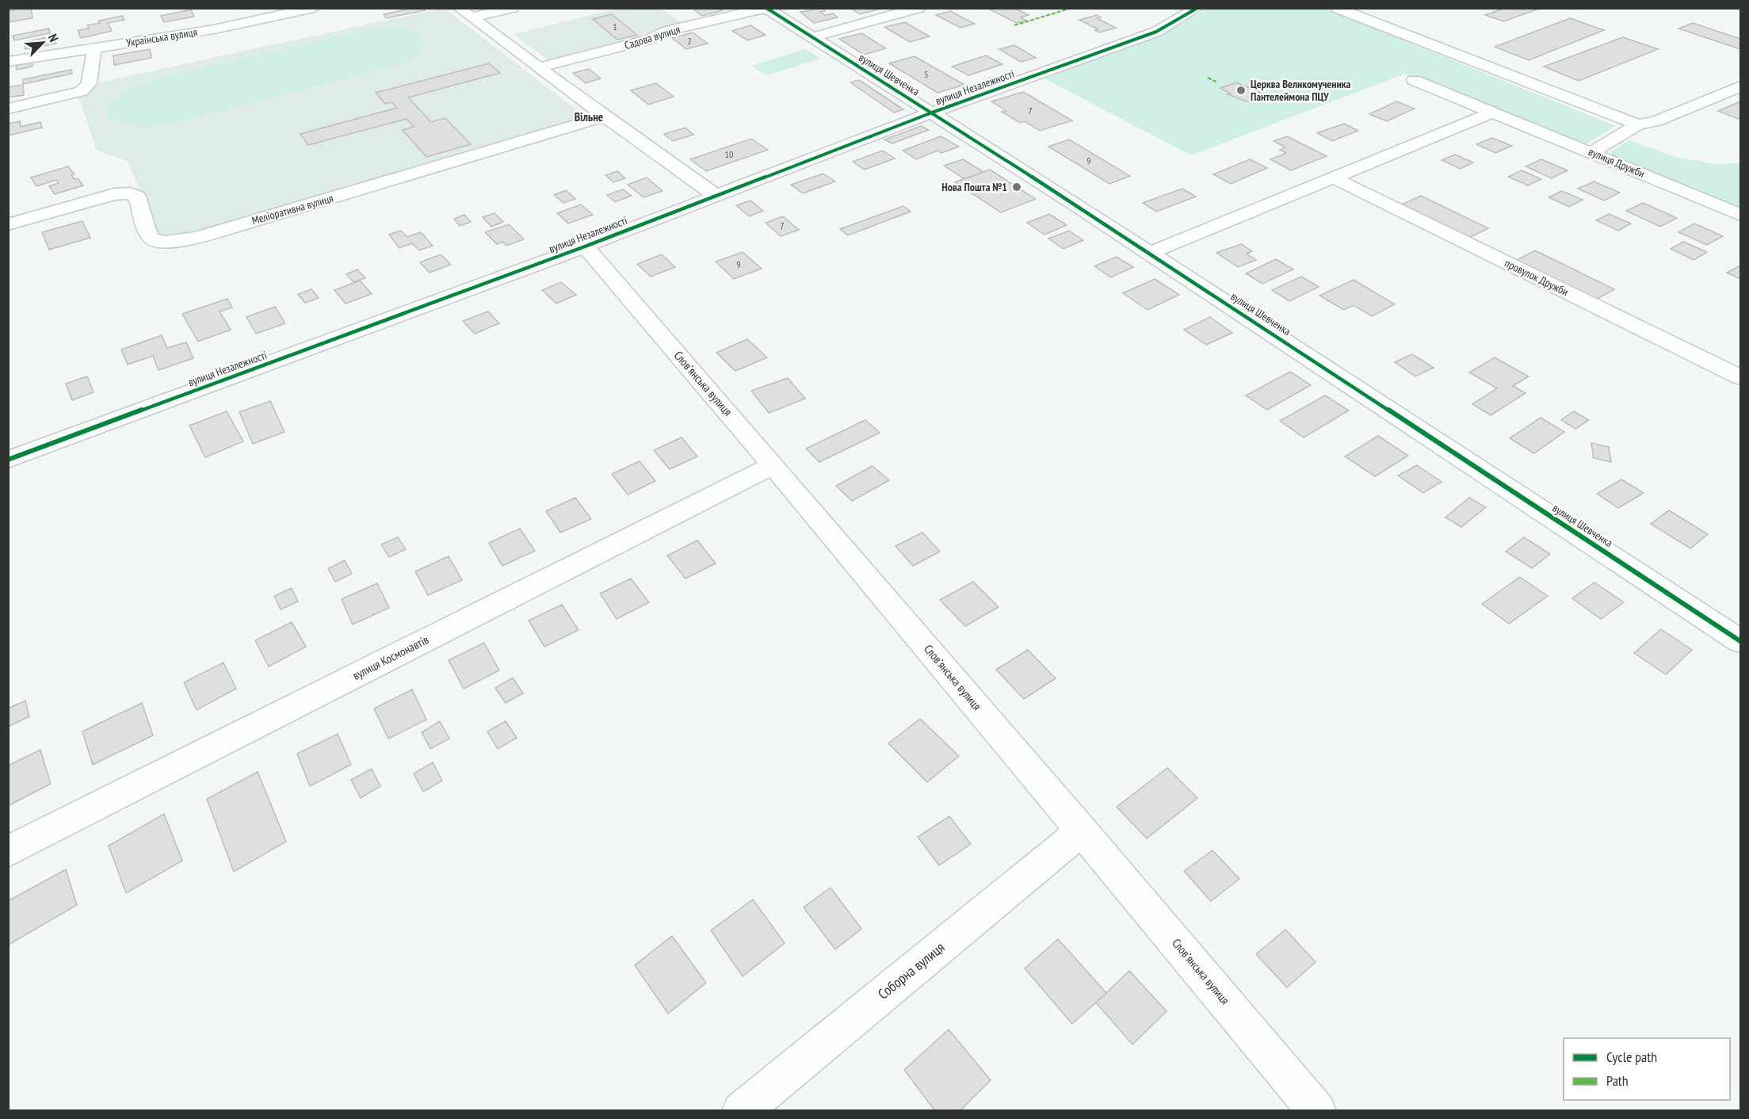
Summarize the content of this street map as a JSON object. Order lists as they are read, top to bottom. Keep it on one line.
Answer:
{"streets":{"street":["Українська вулиця","Садова вулиця","вулиця Шевченка","вулиця Незалежності","вулиця Дружби","Меліоративна вулиця","провулок Дружби","Словʼянська вулиця","вулиця Космонавтів","Соборна вулиця"]},"crossings":[["Садова вулиця","вулиця Шевченка"],["вулиця Шевченка","вулиця Незалежності"],["вулиця Незалежності","Словʼянська вулиця"],["Словʼянська вулиця","вулиця Космонавтів"],["Словʼянська вулиця","Соборна вулиця"]],"districts":["Вільне"],"places":["Церква Великомученика Пантелеймона ПЦУ","Нова Пошта №1"],"house_numbers":["1","2","5","7","10","9","7","9"],"legend":["Cycle path","Path"],"north":"top right"}
